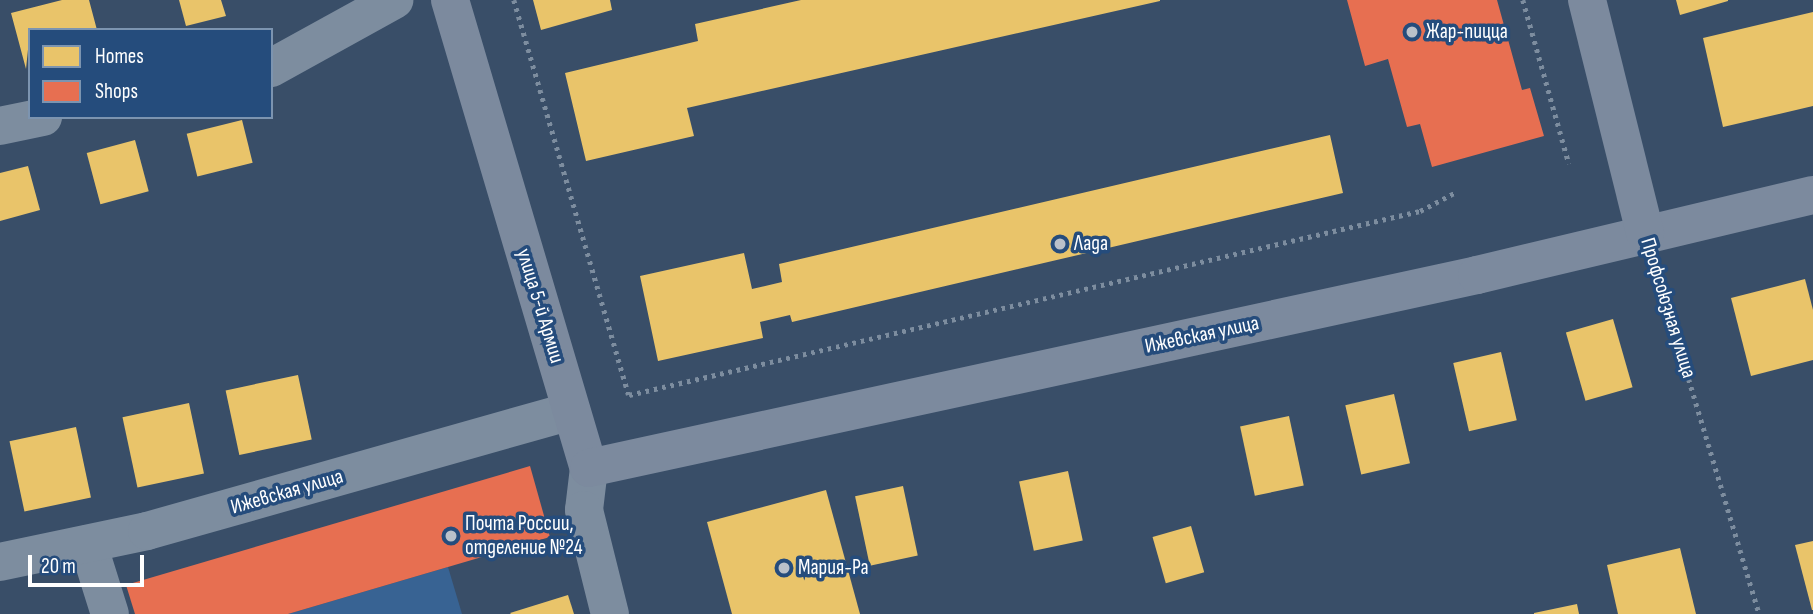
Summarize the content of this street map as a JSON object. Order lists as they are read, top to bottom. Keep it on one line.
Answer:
{"streets":{"main road":["улица 5-й Армии","Профсоюзная улица","Ижевская улица"]},"crossings":[["улица 5-й Армии","Ижевская улица"],["Профсоюзная улица","Ижевская улица"]],"places":["Жар-пицца","Лада","Почта России, отделение №24","Мария-Ра"],"legend":["Homes","Shops"],"scale_bar":"20 m"}
